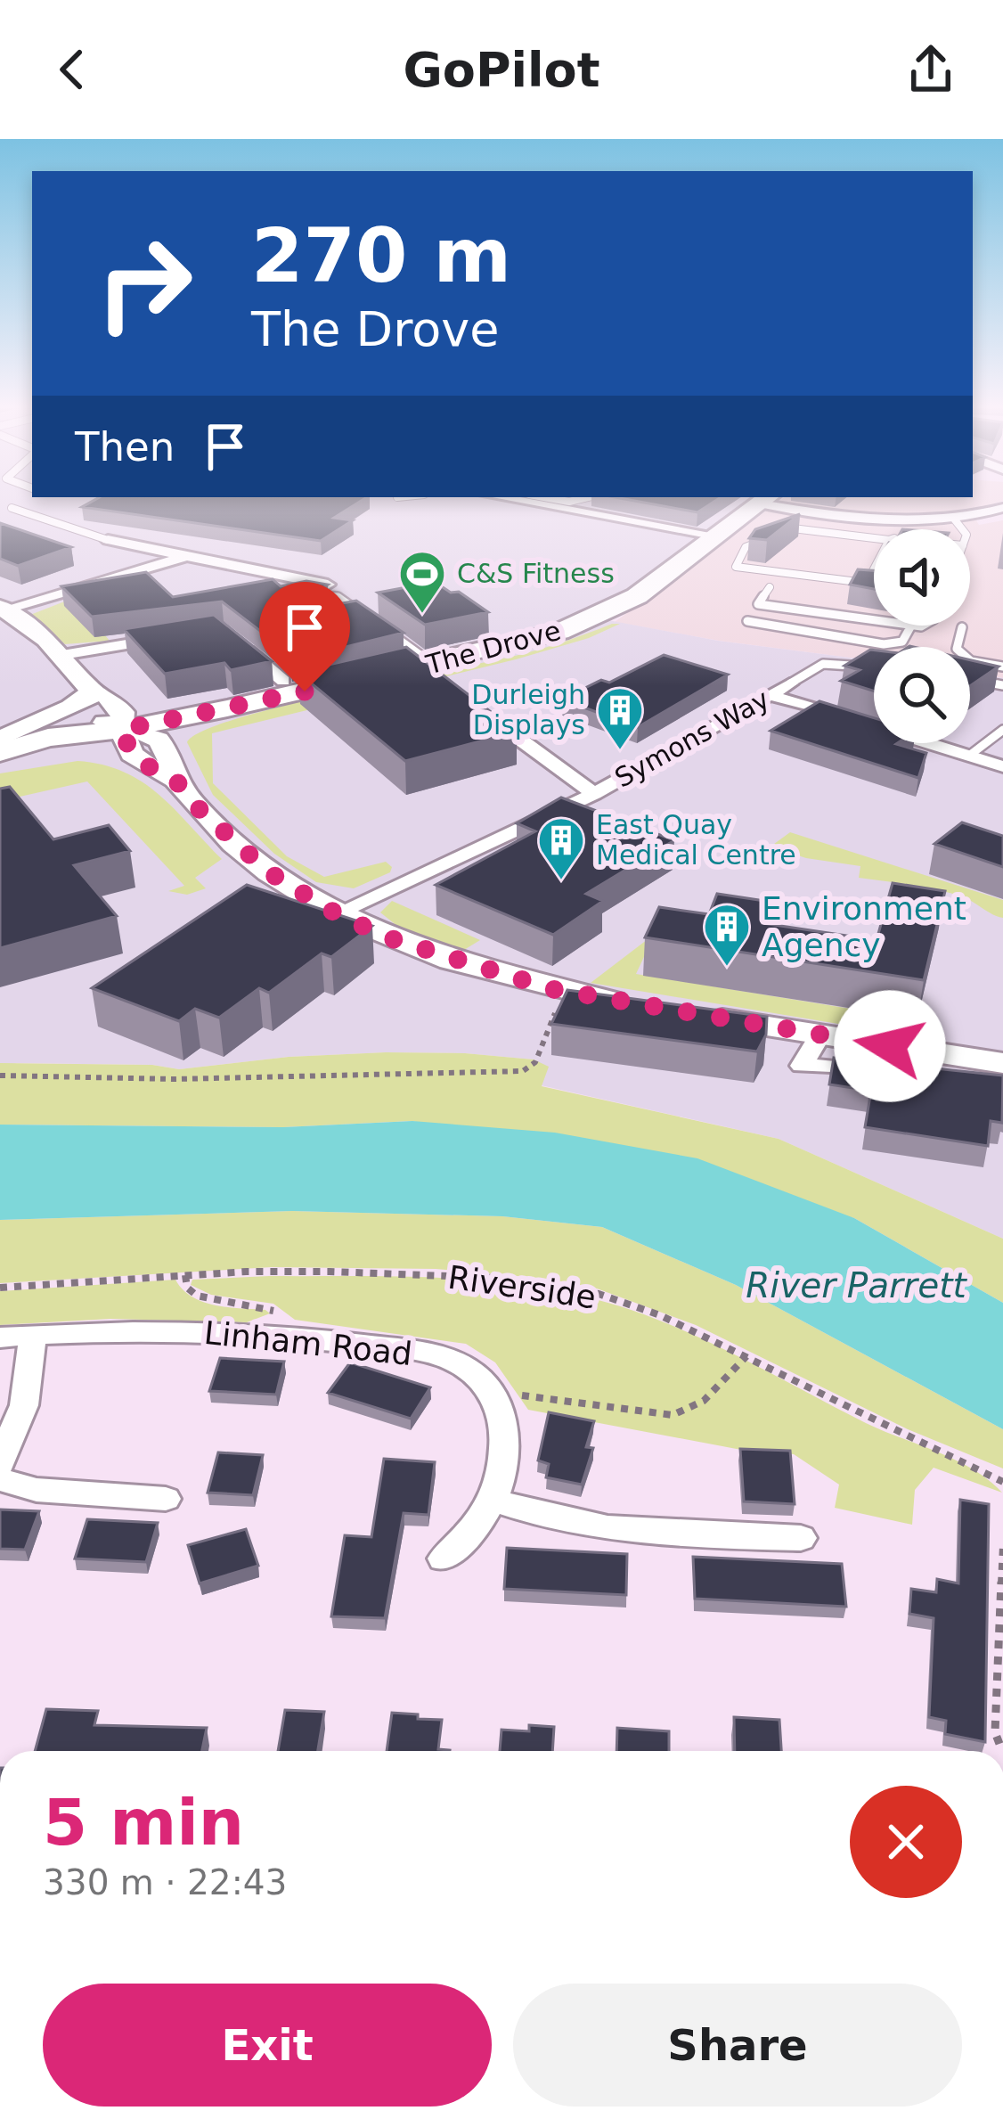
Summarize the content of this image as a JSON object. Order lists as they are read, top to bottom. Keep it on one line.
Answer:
{"streets":{"main road":["The Drove"],"street":["Symons Way","Linham Road"],"path":["Riverside"]},"water":["River Parrett"],"places":{"sports":["C&S Fitness"],"building":["Durleigh Displays","East Quay Medical Centre","Environment Agency"]},"page":{"header":"GoPilot","turn":["270 m","The Drove"],"then":"Then","heading":["5 min","330 m · 22:43"],"buttons":["Exit","Share"]}}
